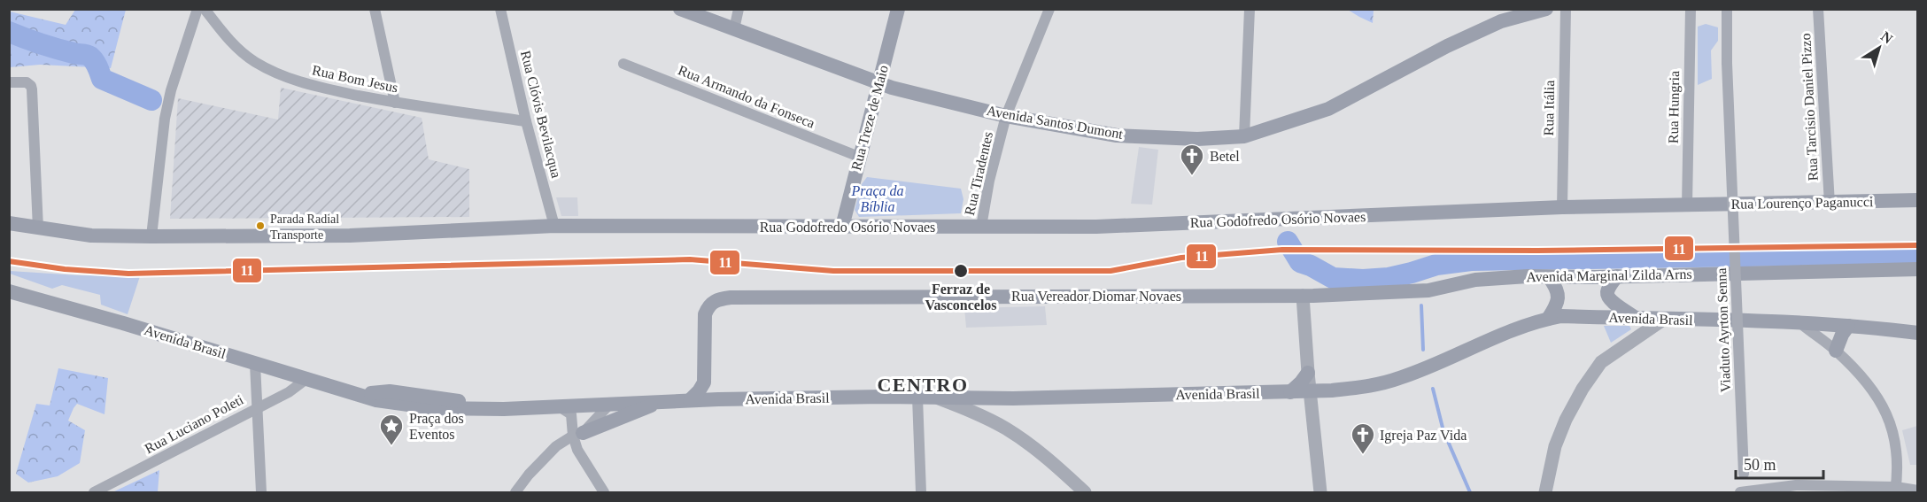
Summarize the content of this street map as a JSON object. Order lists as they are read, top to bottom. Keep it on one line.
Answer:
{"streets":{"main road":["Rua Treze de Maio","Avenida Santos Dumont","Rua Lourenço Paganucci","Rua Godofredo Osório Novaes","Avenida Marginal Zilda Arns","Rua Vereador Diomar Novaes","Avenida Brasil"],"street":["Rua Bom Jesus","Rua Armando da Fonseca","Rua Hungria","Rua Tarcisio Daniel Pizzo","Rua Itália","Rua Clóvis Bevilacqua","Rua Tiradentes","Viaduto Ayrton Senna","Rua Luciano Poleti"]},"crossings":[["Rua Bom Jesus","Rua Clóvis Bevilacqua"],["Rua Armando da Fonseca","Rua Treze de Maio"],["Rua Hungria","Rua Lourenço Paganucci"],["Rua Hungria","Rua Godofredo Osório Novaes"],["Rua Tarcisio Daniel Pizzo","Rua Lourenço Paganucci"],["Rua Itália","Rua Godofredo Osório Novaes"],["Rua Clóvis Bevilacqua","Rua Godofredo Osório Novaes"],["Rua Treze de Maio","Avenida Santos Dumont"],["Rua Treze de Maio","Rua Godofredo Osório Novaes"],["Avenida Santos Dumont","Rua Tiradentes"],["Rua Tiradentes","Rua Godofredo Osório Novaes"],["Rua Lourenço Paganucci","Rua Godofredo Osório Novaes"],["Avenida Marginal Zilda Arns","Rua Vereador Diomar Novaes"],["Avenida Brasil","Rua Luciano Poleti"]],"districts":["CENTRO"],"parks":["Praça da Bíblia"],"places":{"church":["Betel","Igreja Paz Vida"],"other":["Parada Radial Transporte","Ferraz de Vasconcelos"],"place":["Praça dos Eventos"]},"lines":["transit line 11"],"scale_bar":"50 m","north":"top right"}
